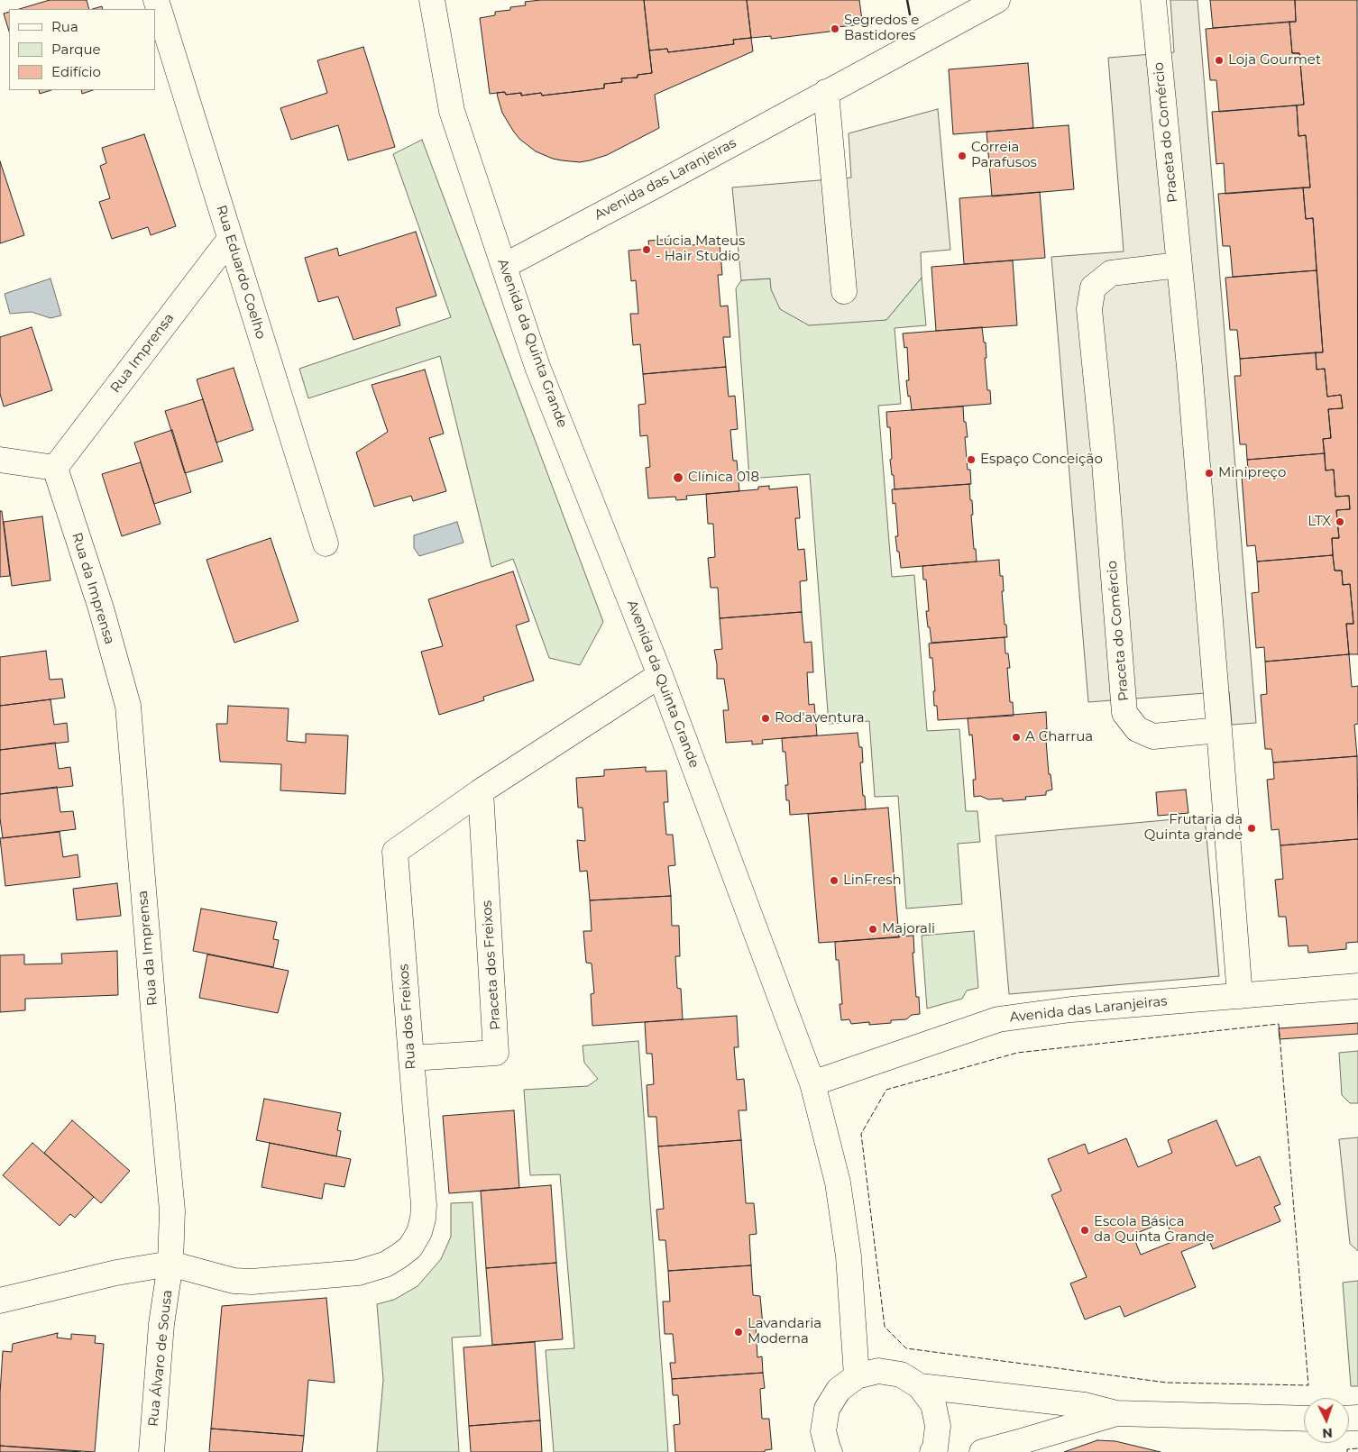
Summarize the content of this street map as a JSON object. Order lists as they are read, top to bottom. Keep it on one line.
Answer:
{"streets":{"street":["Praceta do Comércio","Avenida das Laranjeiras","Rua Eduardo Coelho","Avenida da Quinta Grande","Rua Imprensa","Rua da Imprensa","Praceta dos Freixos","Rua dos Freixos","Rua Álvaro de Sousa"]},"crossings":[["Avenida das Laranjeiras","Avenida da Quinta Grande"],["Rua Eduardo Coelho","Rua Imprensa"],["Avenida da Quinta Grande","Rua dos Freixos"],["Rua Imprensa","Rua da Imprensa"],["Rua da Imprensa","Rua dos Freixos"],["Rua da Imprensa","Rua Álvaro de Sousa"],["Praceta dos Freixos","Rua dos Freixos"],["Rua dos Freixos","Rua Álvaro de Sousa"]],"places":["Segredos e Bastidores","Loja Gourmet","Correia Parafusos","Lúcia Mateus - Hair Studio","Espaço Conceição","Minipreço","Clínica 018","LTX","Rod'aventura","A Charrua","Frutaria da Quinta grande","LinFresh","Majorali","Escola Básica da Quinta Grande","Lavandaria Moderna"],"legend":["Rua","Parque","Edifício"],"north":"bottom"}
